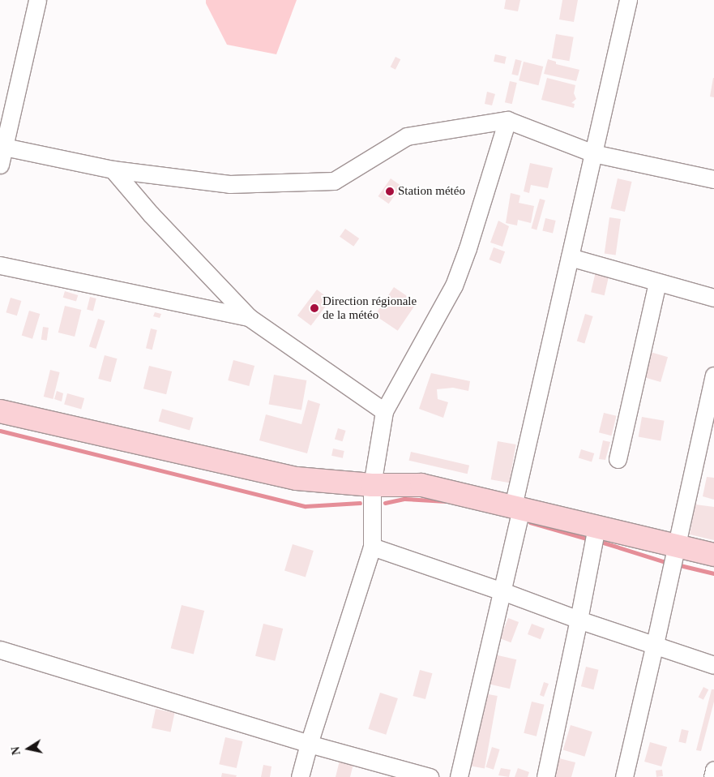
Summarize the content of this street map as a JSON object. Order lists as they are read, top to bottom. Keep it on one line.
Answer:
{"places":["Station météo","Direction régionale de la météo"],"north":"left"}
